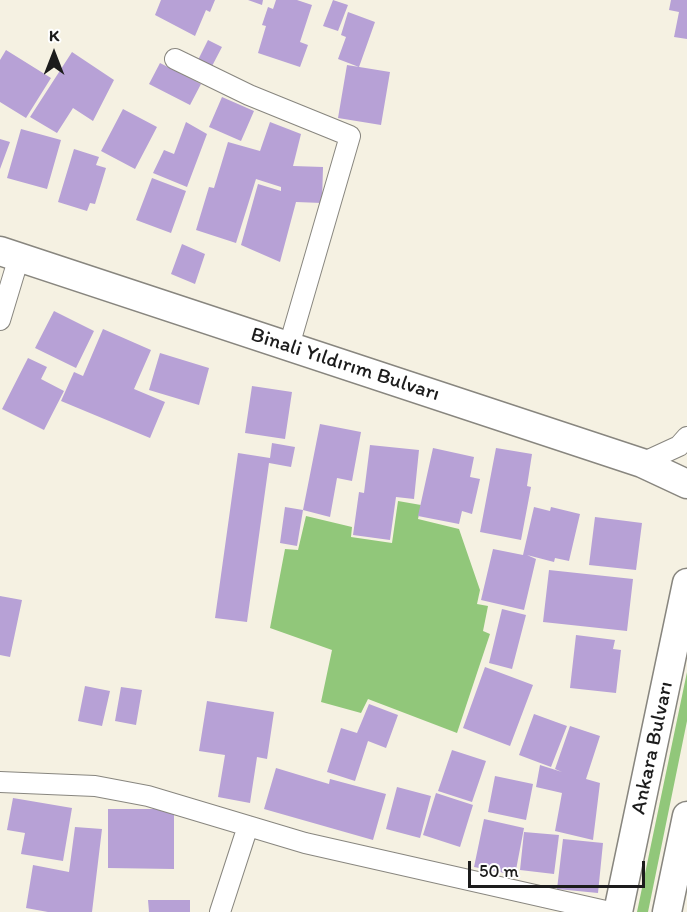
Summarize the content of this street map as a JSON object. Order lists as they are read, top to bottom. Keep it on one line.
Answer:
{"streets":{"main road":["Binali Yıldırım Bulvarı","Ankara Bulvarı"]},"scale_bar":"50 m","north":"top"}
